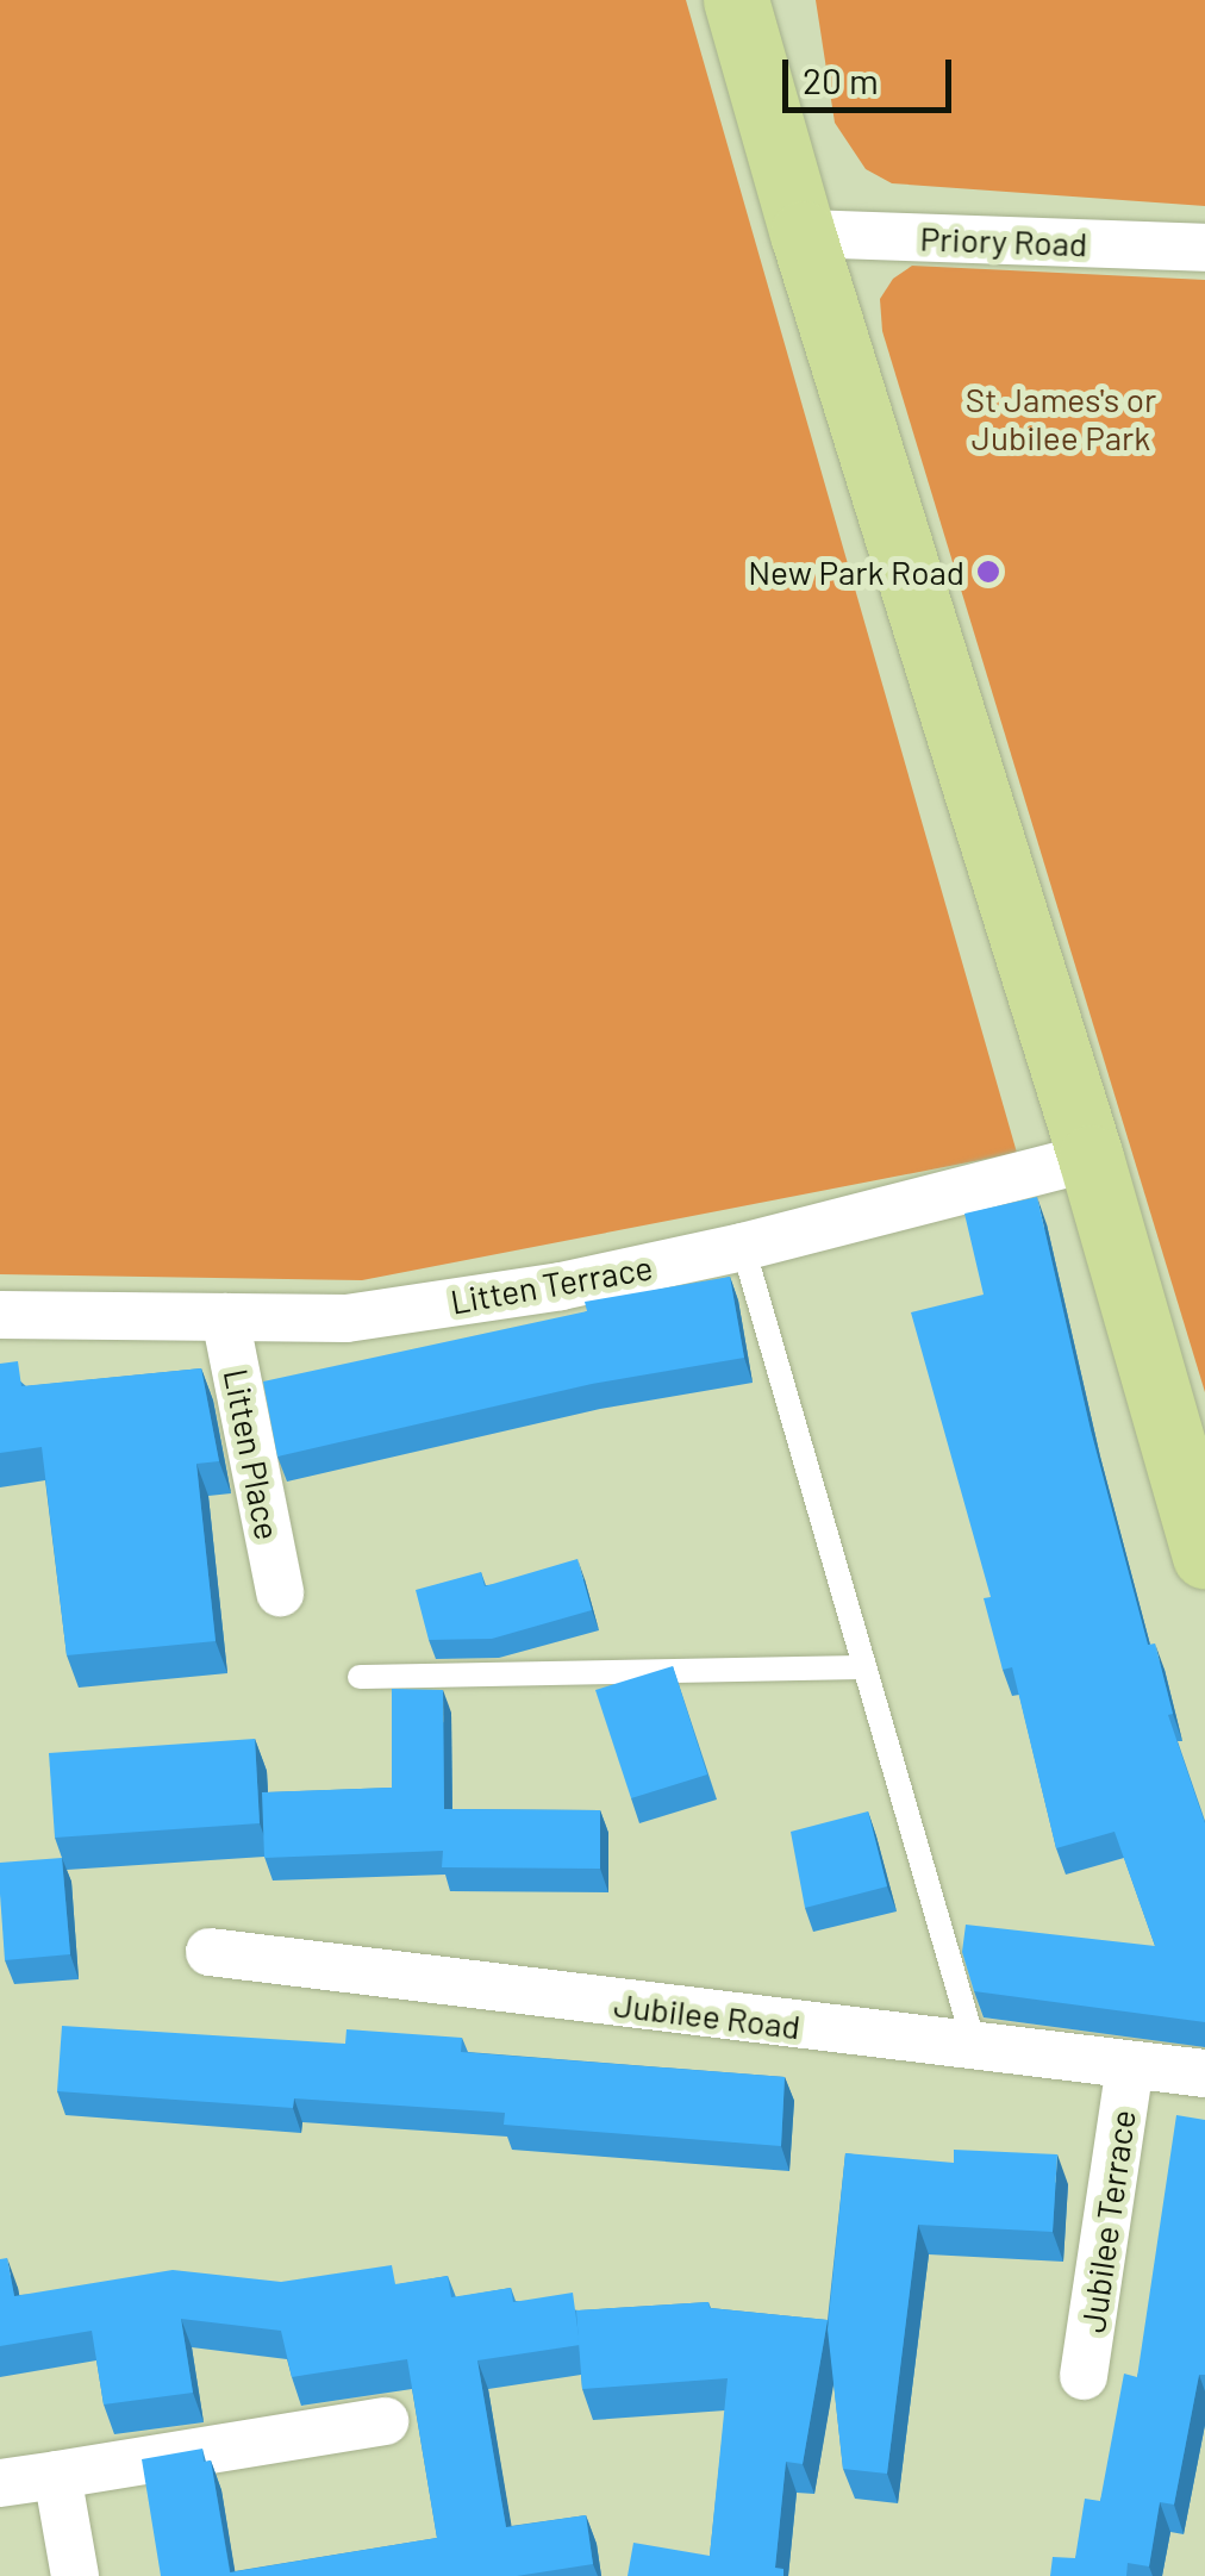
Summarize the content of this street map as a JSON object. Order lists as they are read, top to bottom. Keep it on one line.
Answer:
{"streets":{"street":["Priory Road","Litten Terrace","Litten Place","Jubilee Road","Jubilee Terrace"]},"crossings":[["Litten Terrace","Litten Place"],["Jubilee Road","Jubilee Terrace"]],"parks":["St James's or Jubilee Park"],"places":["New Park Road"],"scale_bar":"20 m"}
